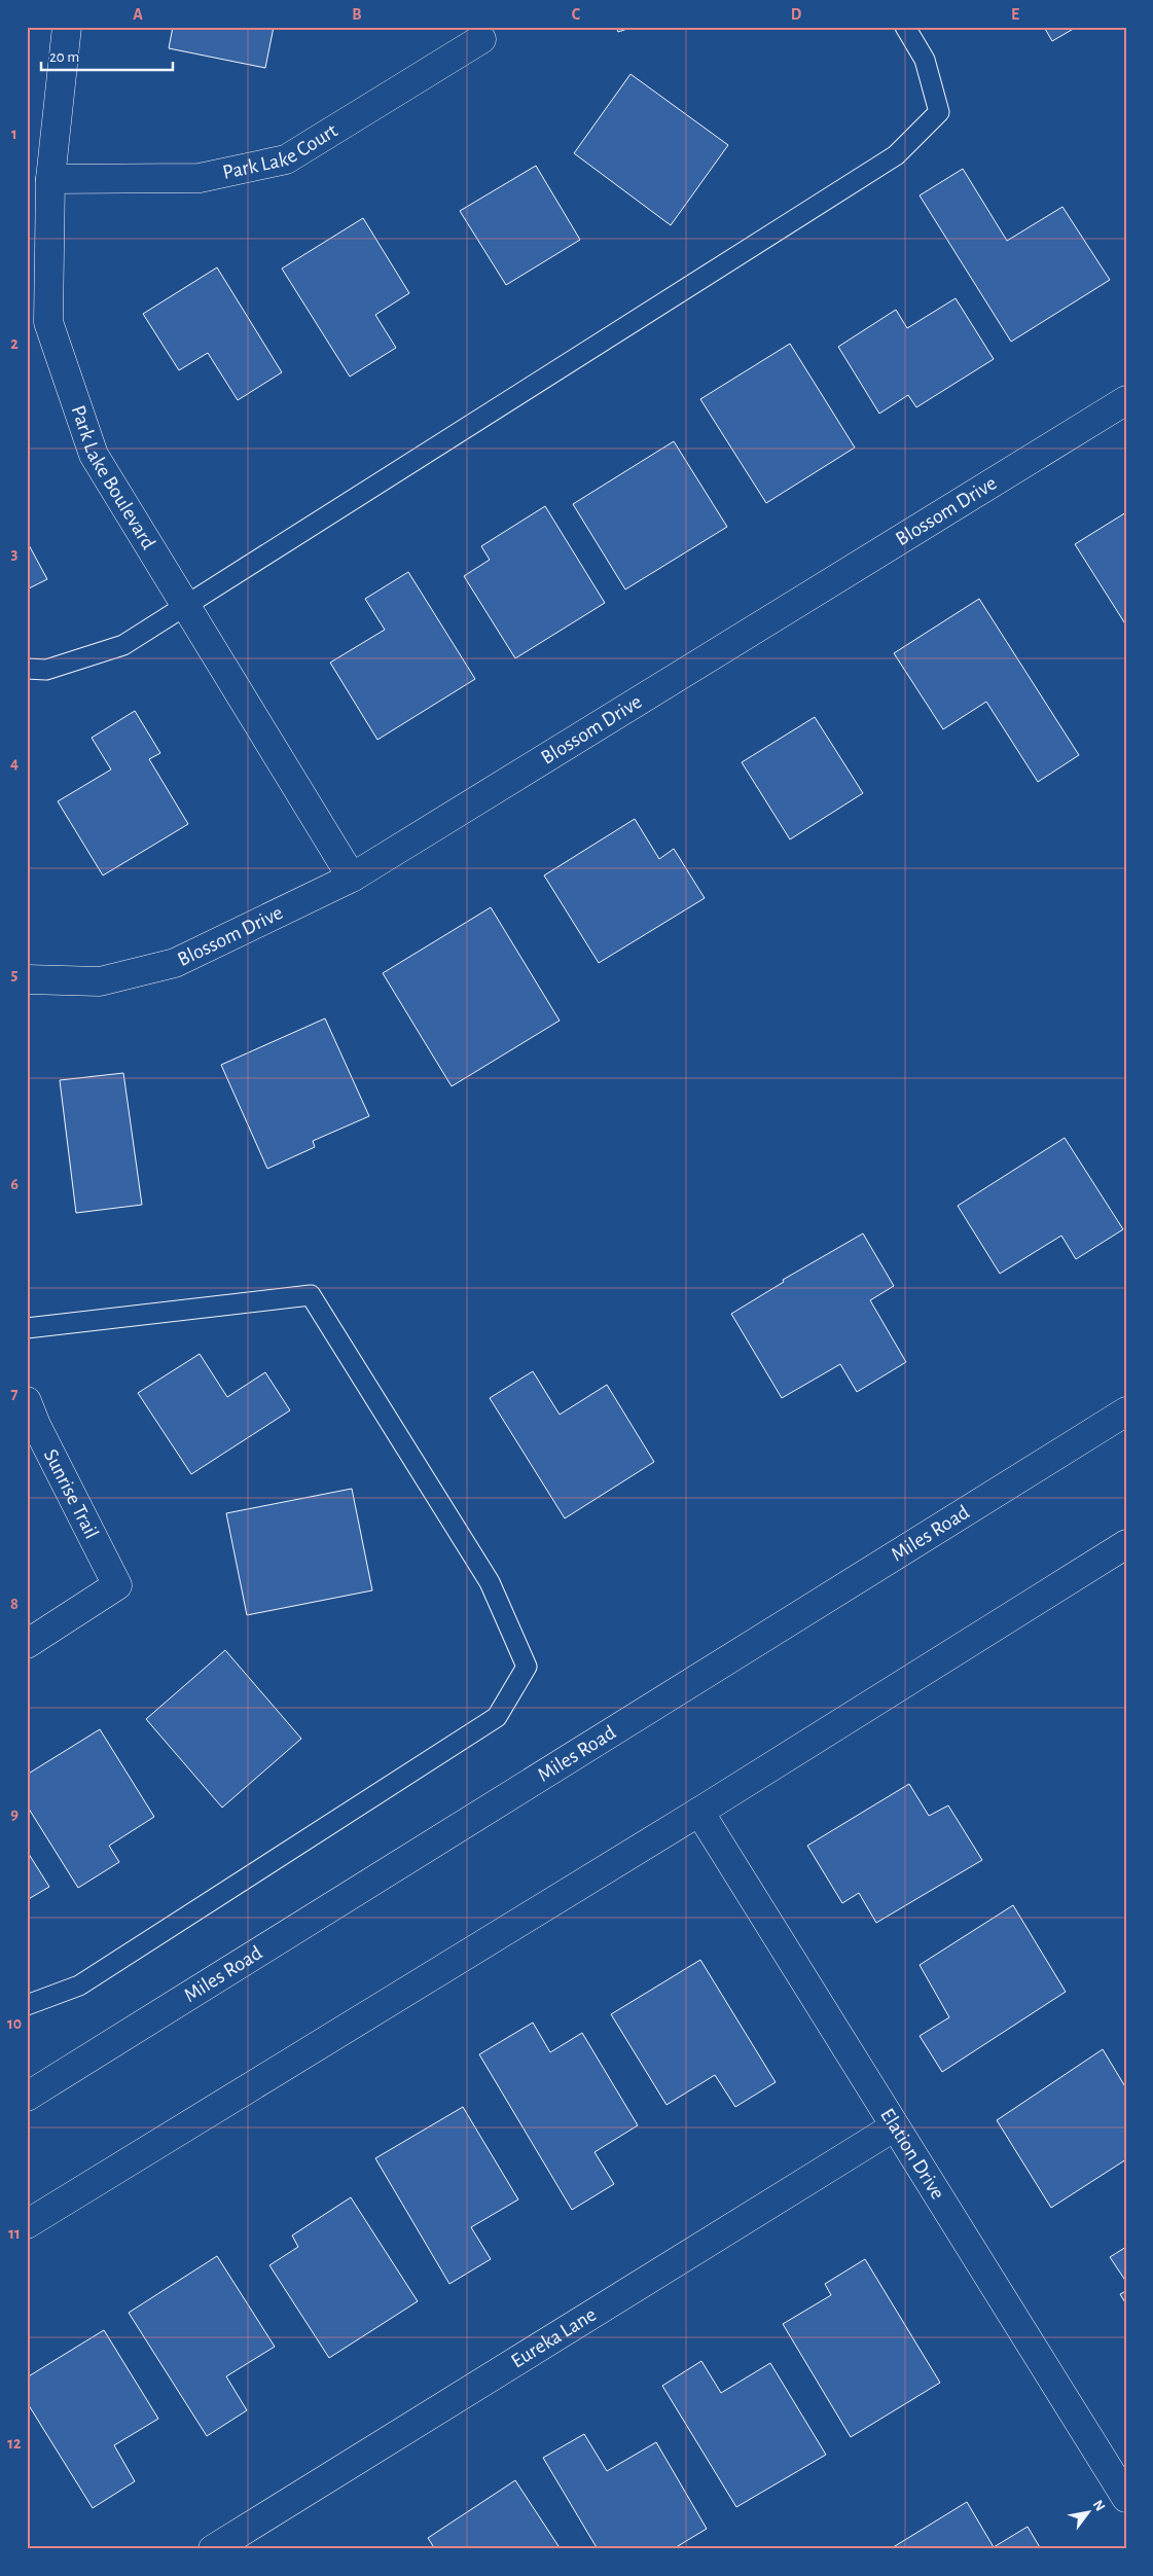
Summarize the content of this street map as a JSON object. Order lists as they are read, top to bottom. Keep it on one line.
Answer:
{"streets":{"street":["Park Lake Court","Park Lake Boulevard","Blossom Drive","Sunrise Trail","Miles Road","Elation Drive","Eureka Lane"]},"crossings":[["Park Lake Court","Park Lake Boulevard"],["Park Lake Boulevard","Blossom Drive"],["Elation Drive","Eureka Lane"]],"scale_bar":"20 m","north":"top right","grid":{"columns":["A","B","C","D","E"],"rows":["1","2","3","4","5","6","7","8","9","10","11","12"]}}
